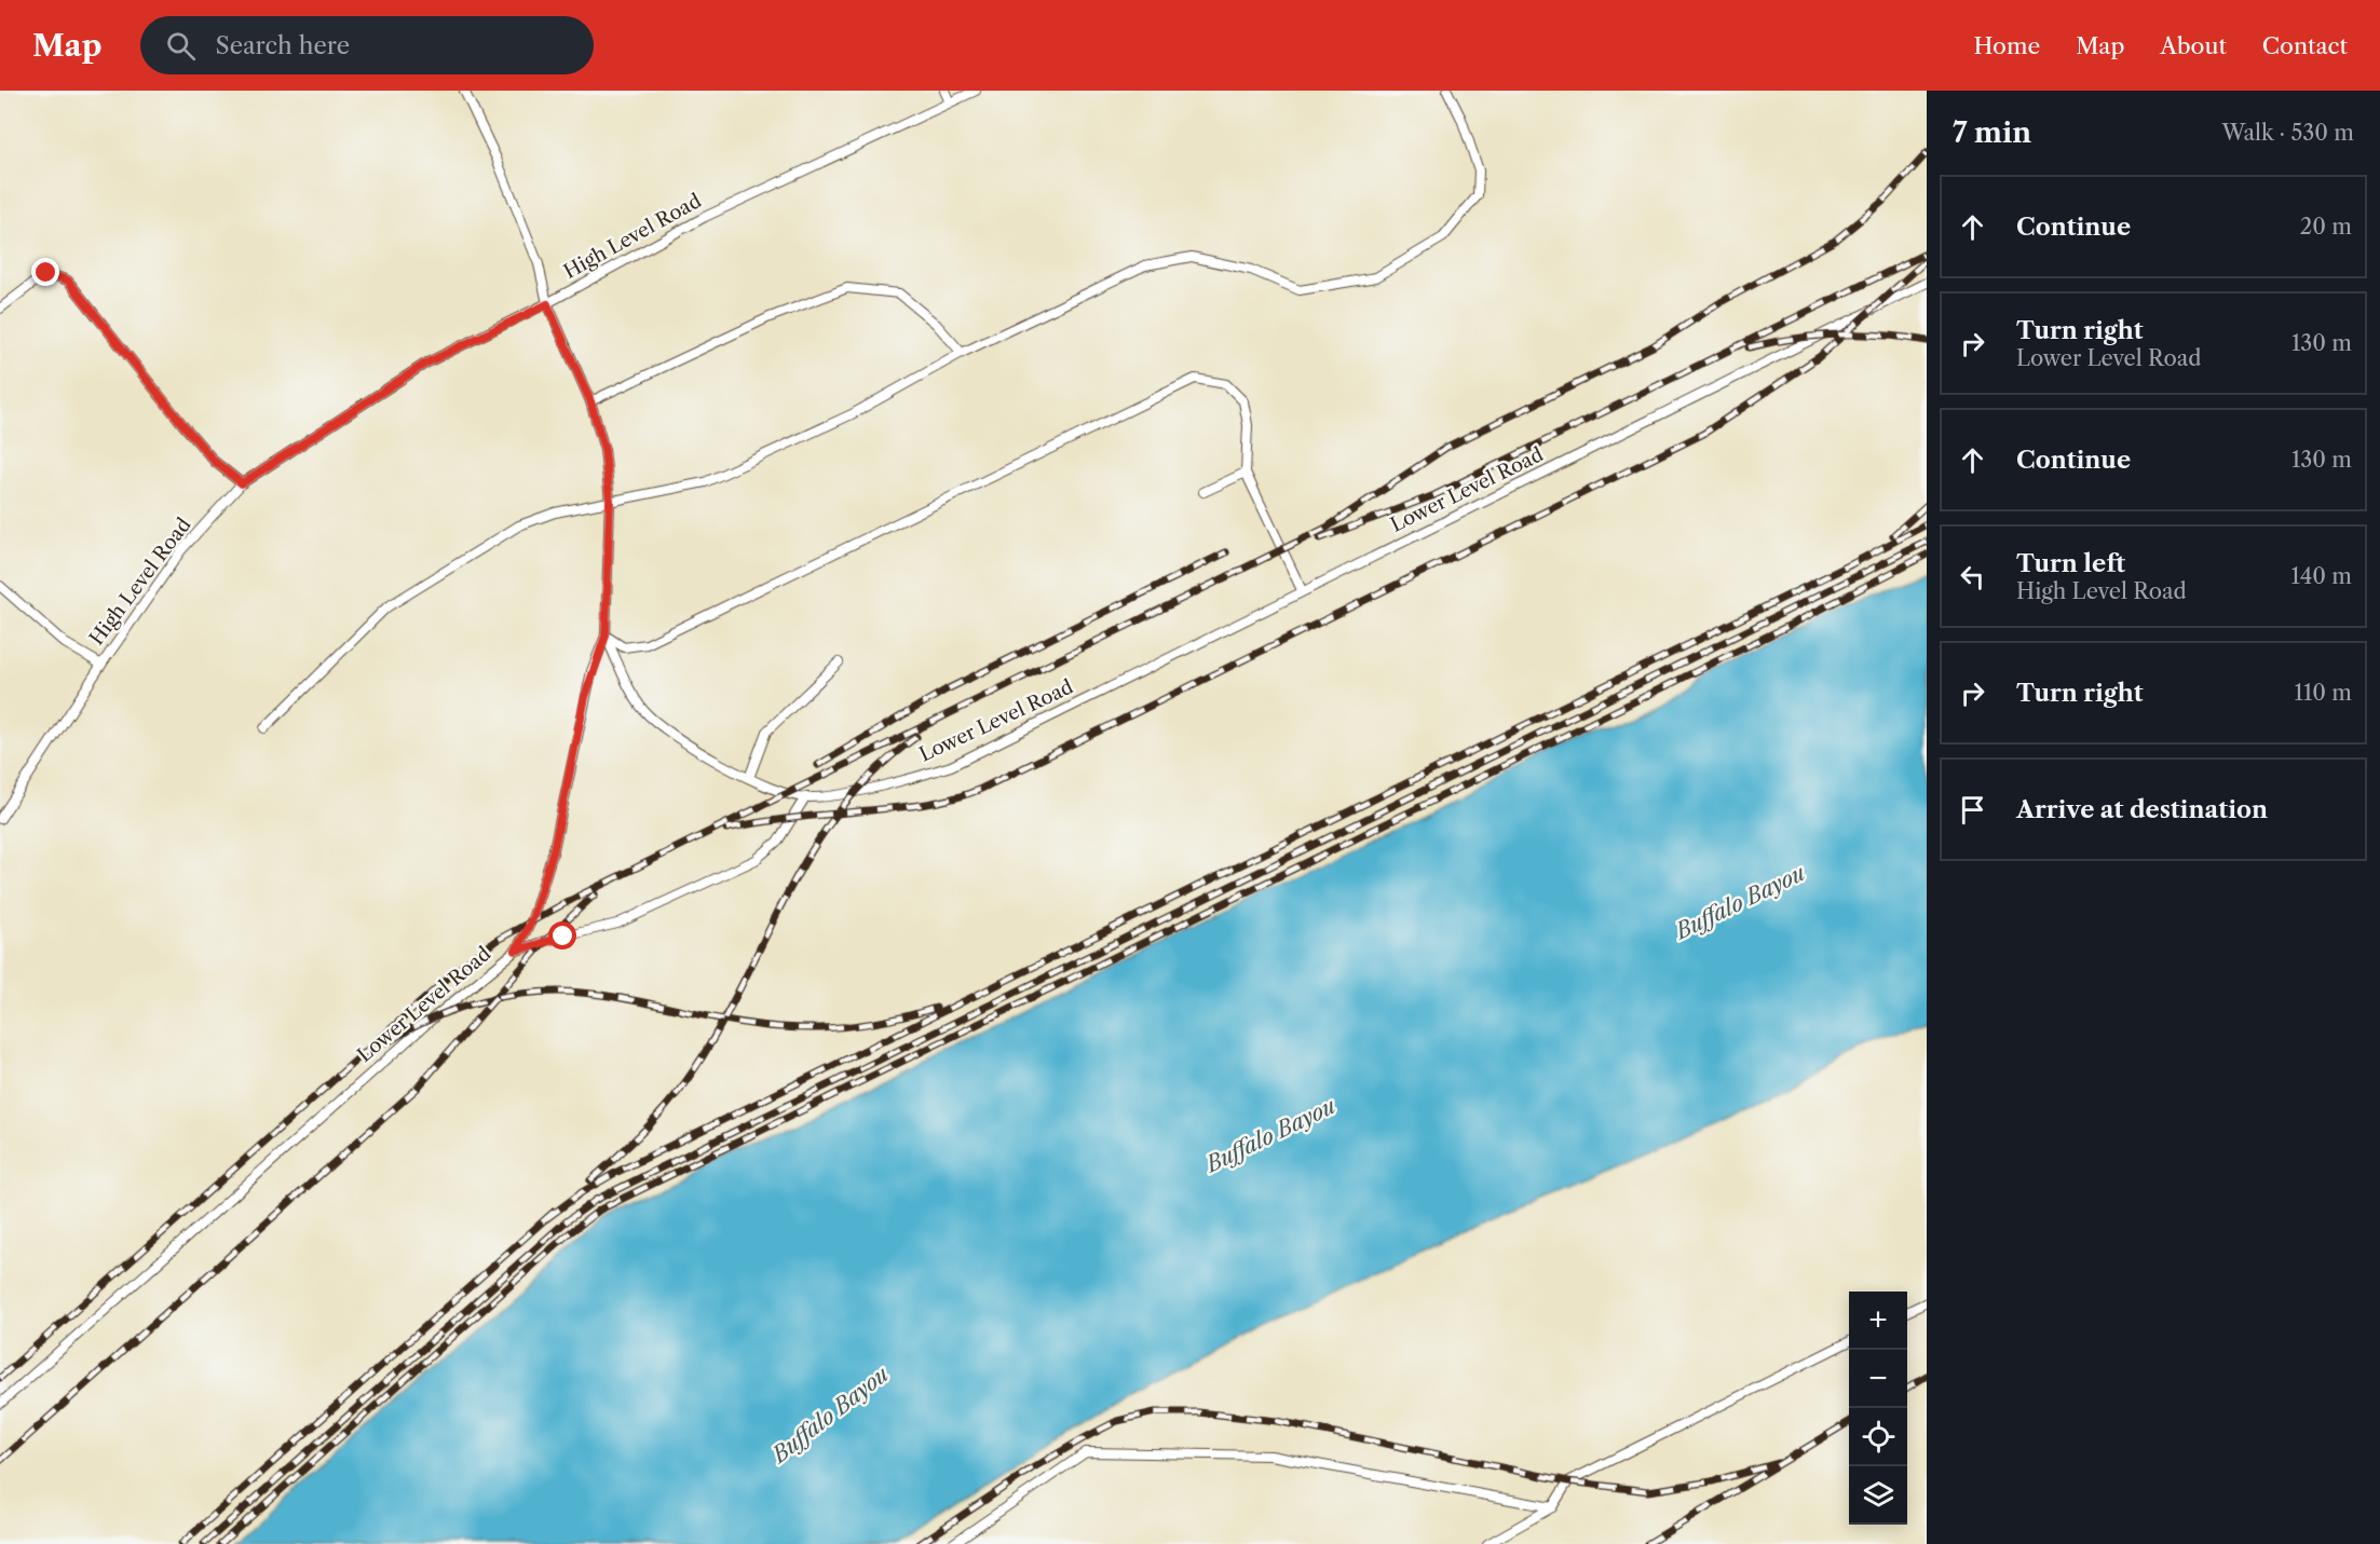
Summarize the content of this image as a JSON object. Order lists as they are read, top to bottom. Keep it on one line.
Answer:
{"streets":{"lane":["High Level Road","Lower Level Road"]},"water":["Buffalo Bayou"],"page":{"header":"Map","search":"Search here","nav":["Home","Map","About","Contact"],"heading":["7 min","Walk · 530 m"],"list":[["Continue","20 m"],["Turn right","Lower Level Road","130 m"],["Continue","130 m"],["Turn left","High Level Road","140 m"],["Turn right","110 m"],"Arrive at destination"],"map_buttons":["+","−"]}}
